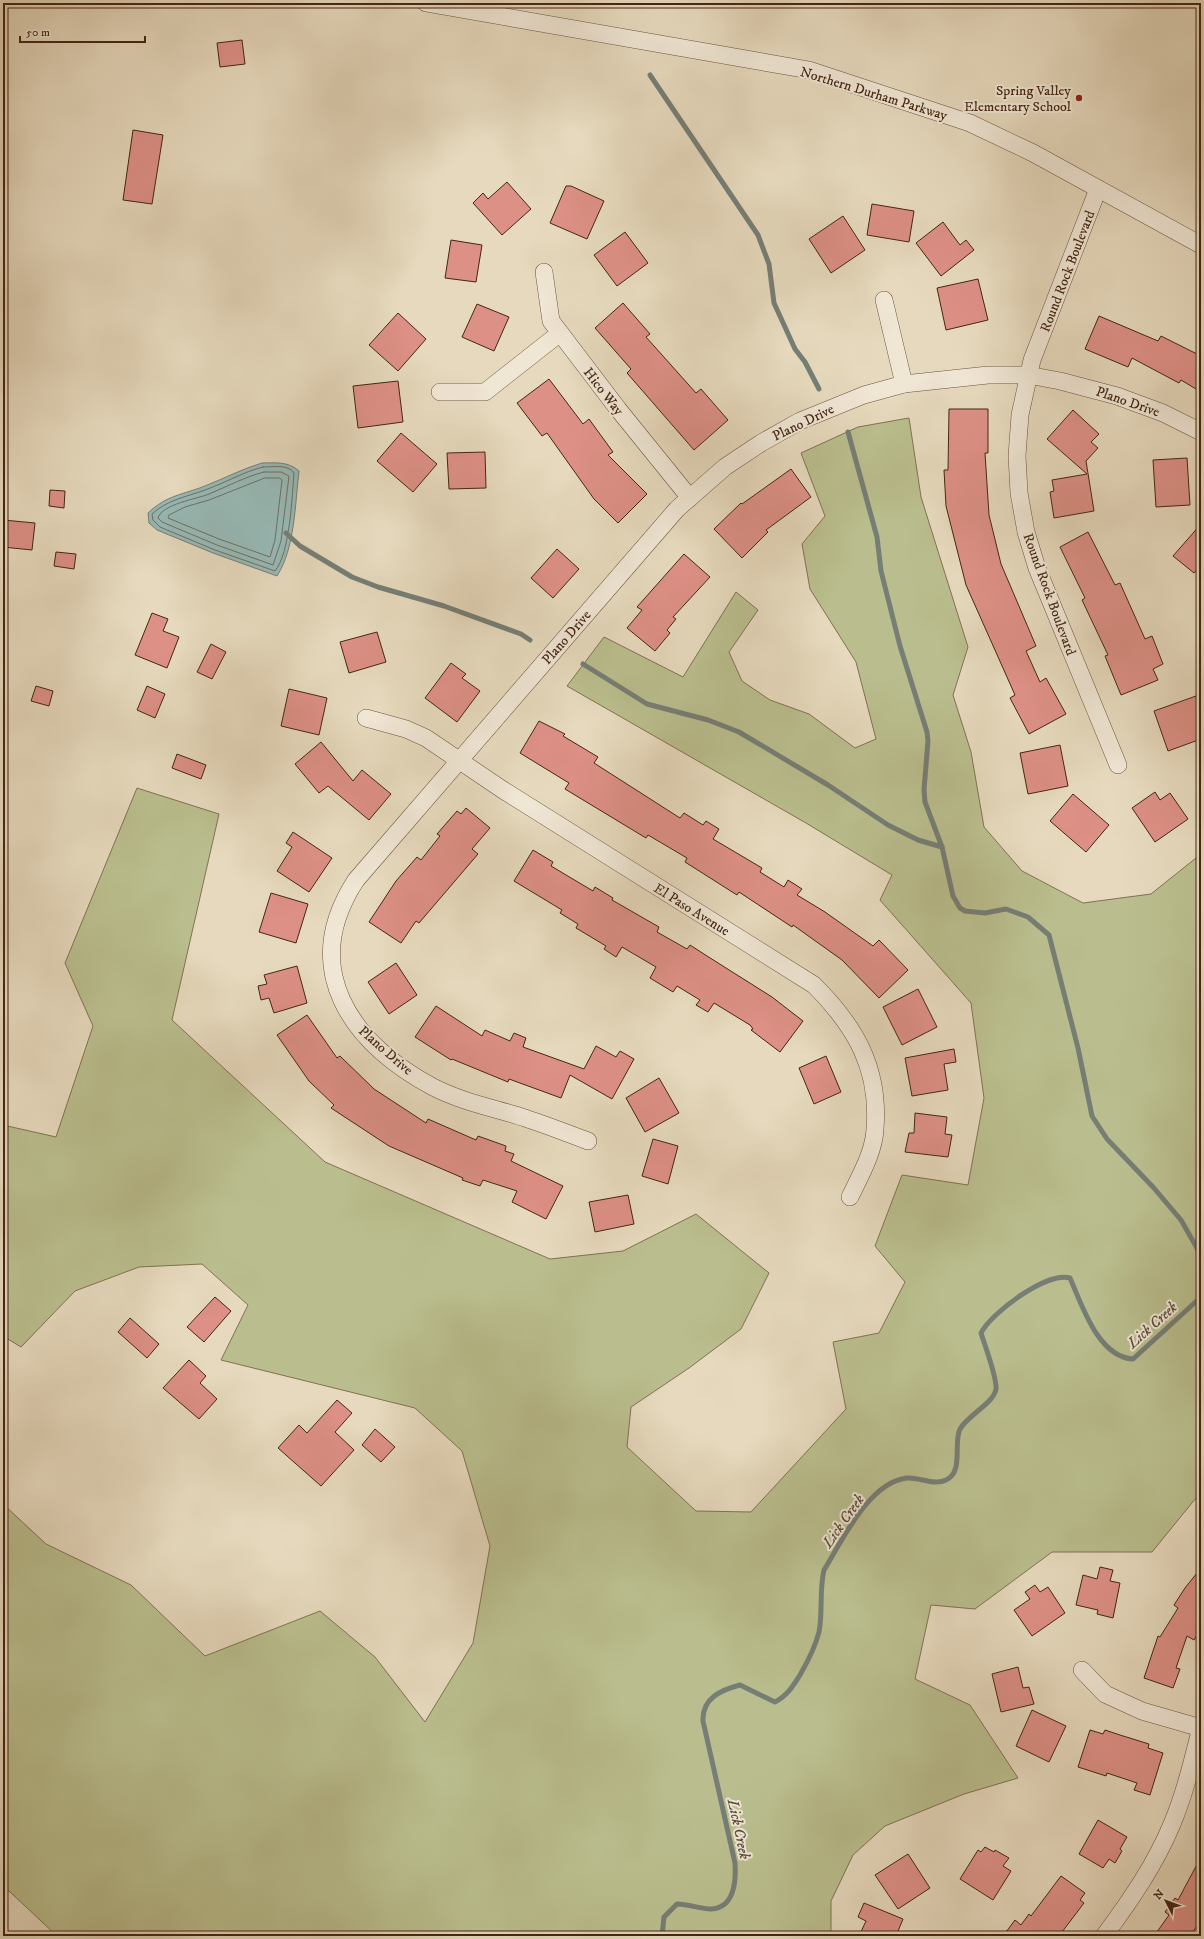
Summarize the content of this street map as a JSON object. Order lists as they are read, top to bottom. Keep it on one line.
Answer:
{"streets":{"street":["Northern Durham Parkway","Round Rock Boulevard","Hico Way","Plano Drive","El Paso Avenue"]},"crossings":[["Northern Durham Parkway","Round Rock Boulevard"],["Round Rock Boulevard","Plano Drive"],["Hico Way","Plano Drive"],["Plano Drive","El Paso Avenue"]],"water":["Lick Creek"],"places":["Spring Valley Elementary School"],"scale_bar":"50 m","north":"top left"}
